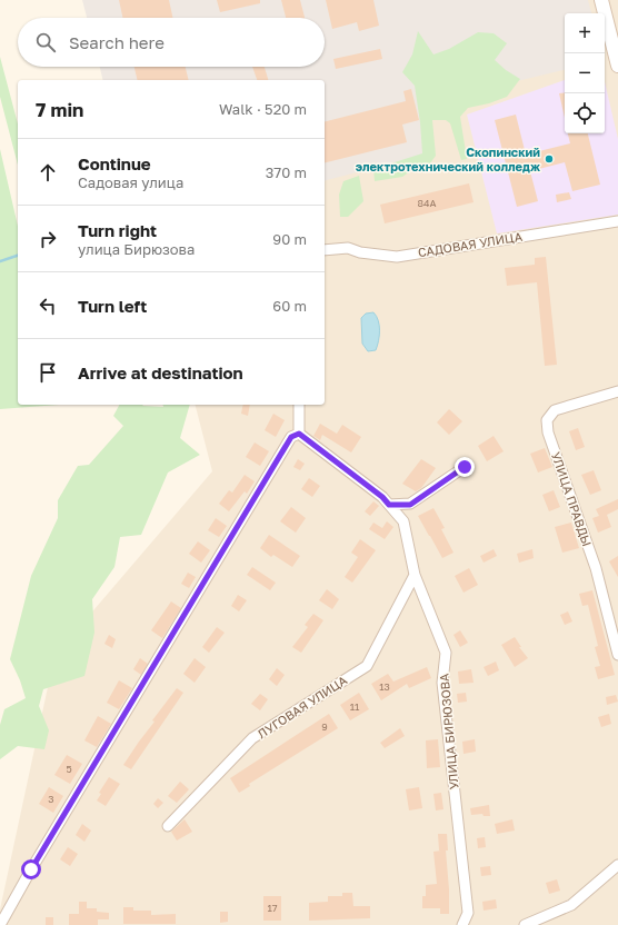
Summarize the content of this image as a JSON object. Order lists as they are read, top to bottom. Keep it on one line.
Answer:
{"streets":{"street":["САДОВАЯ УЛИЦА","УЛИЦА ПРАВДЫ","ЛУГОВАЯ УЛИЦА","УЛИЦА БИРЮЗОВА"]},"crossings":[["ЛУГОВАЯ УЛИЦА","УЛИЦА БИРЮЗОВА"]],"places":["Скопинский электротехнический колледж"],"house_numbers":["84А","13","11","9","5","3","17"],"page":{"map_buttons":["+","−"],"search":"Search here","heading":["7 min","Walk · 520 m"],"list":[["Continue","Садовая улица","370 m"],["Turn right","улица Бирюзова","90 m"],["Turn left","60 m"],"Arrive at destination"]}}
